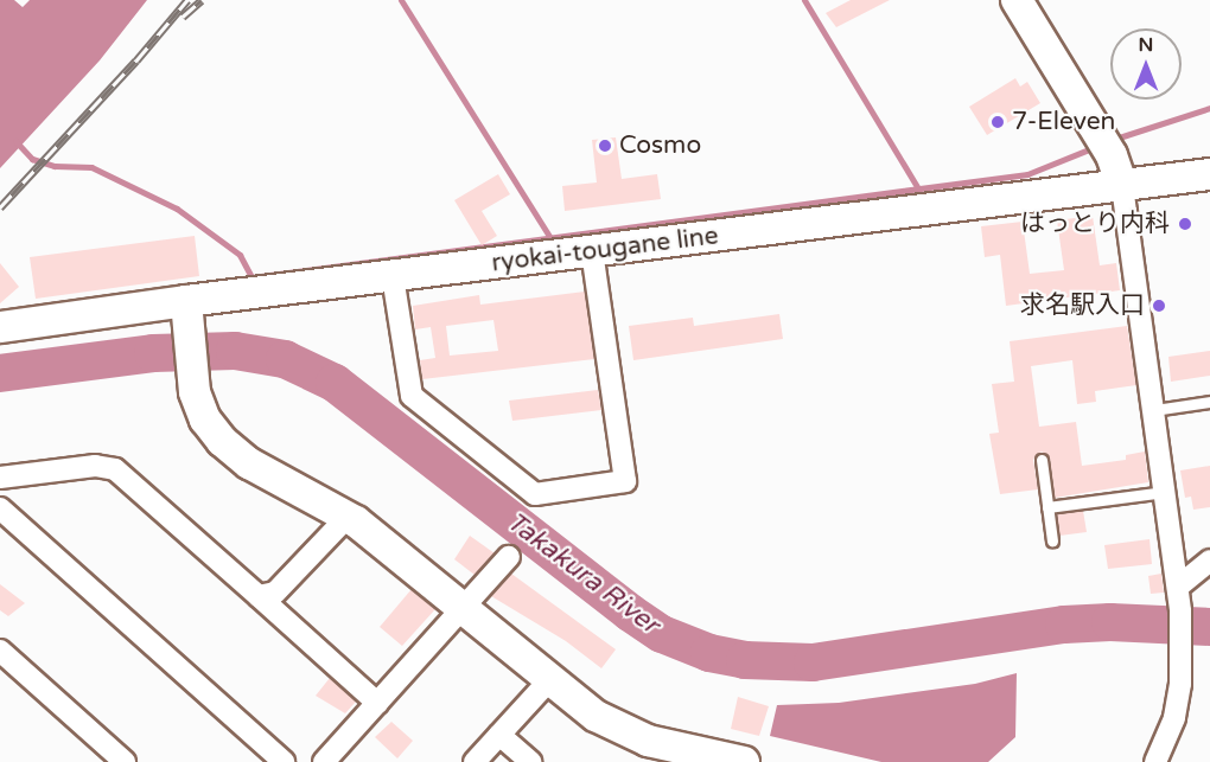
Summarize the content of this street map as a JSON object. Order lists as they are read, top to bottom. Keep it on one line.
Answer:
{"streets":{"main road":["ryokai-tougane line"]},"water":["Takakura River"],"places":["7-Eleven","Cosmo","はっとり内科","求名駅入口"],"north":"top"}
